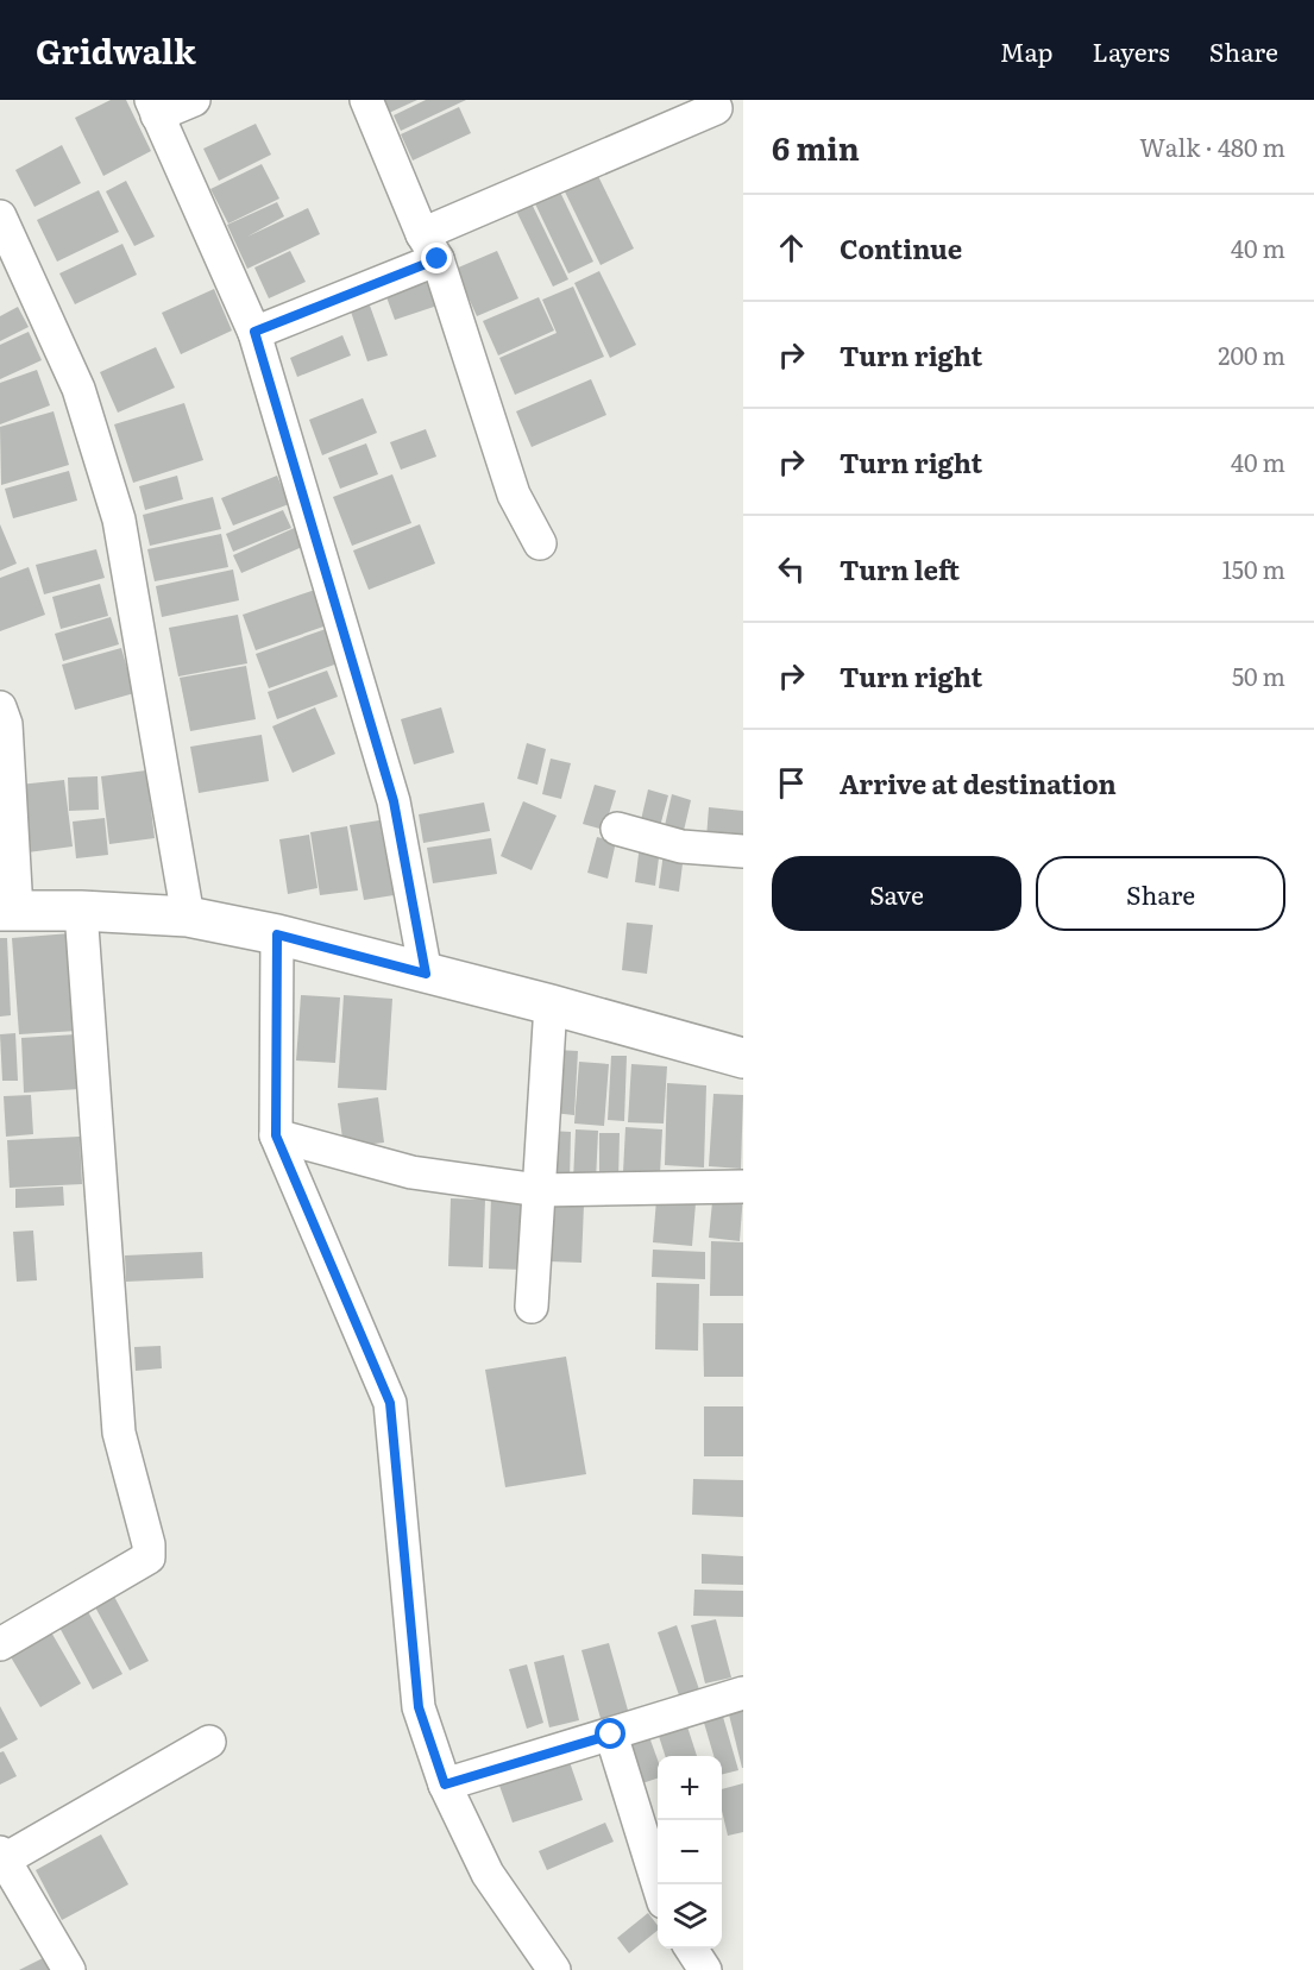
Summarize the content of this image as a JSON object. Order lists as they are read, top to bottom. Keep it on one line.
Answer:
{"page":{"header":"Gridwalk","nav":["Map","Layers","Share"],"heading":["6 min","Walk · 480 m"],"list":[["Continue","40 m"],["Turn right","200 m"],["Turn right","40 m"],["Turn left","150 m"],["Turn right","50 m"],"Arrive at destination"],"buttons":["Save","Share"],"map_buttons":["+","−"]}}
